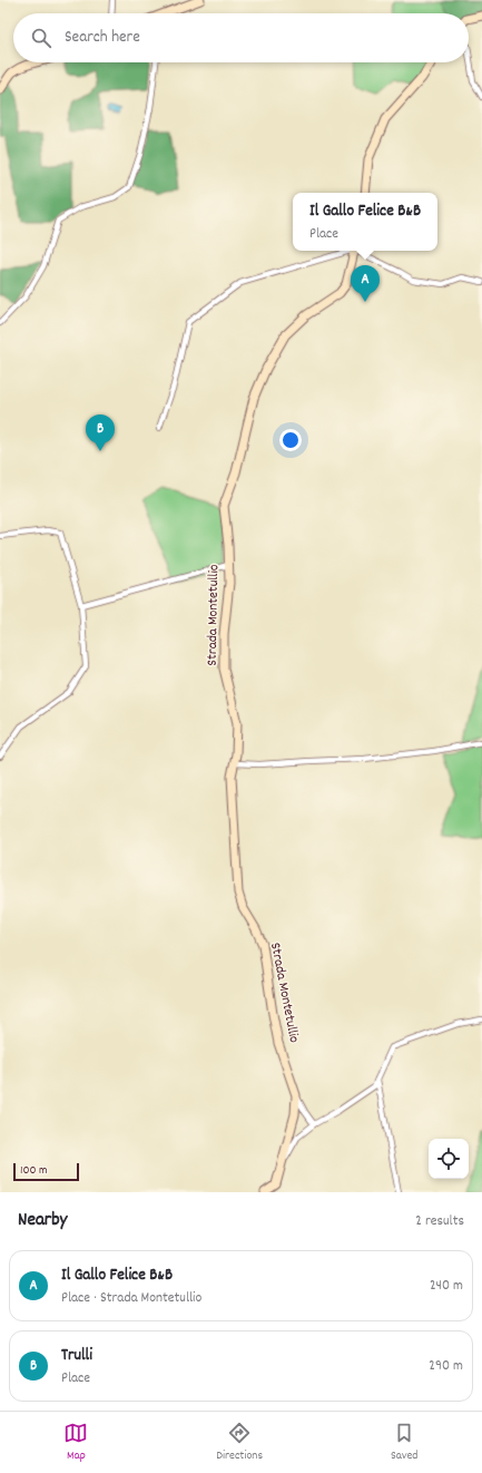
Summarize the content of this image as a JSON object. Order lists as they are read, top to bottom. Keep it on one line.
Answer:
{"streets":{"street":["Strada Montetullio"]},"scale_bar":"100 m","page":{"search":"Search here","popup":["Il Gallo Felice B&B","Place"],"pins":["A","B"],"scale":"100 m","heading":["Nearby","2 results"],"list":[{"mark":"A","name":"Il Gallo Felice B&B","note":"Place · Strada Montetullio","value":"240 m"},{"mark":"B","name":"Trulli","note":"Place","value":"290 m"}],"nav":["Map","Directions","Saved"]}}
